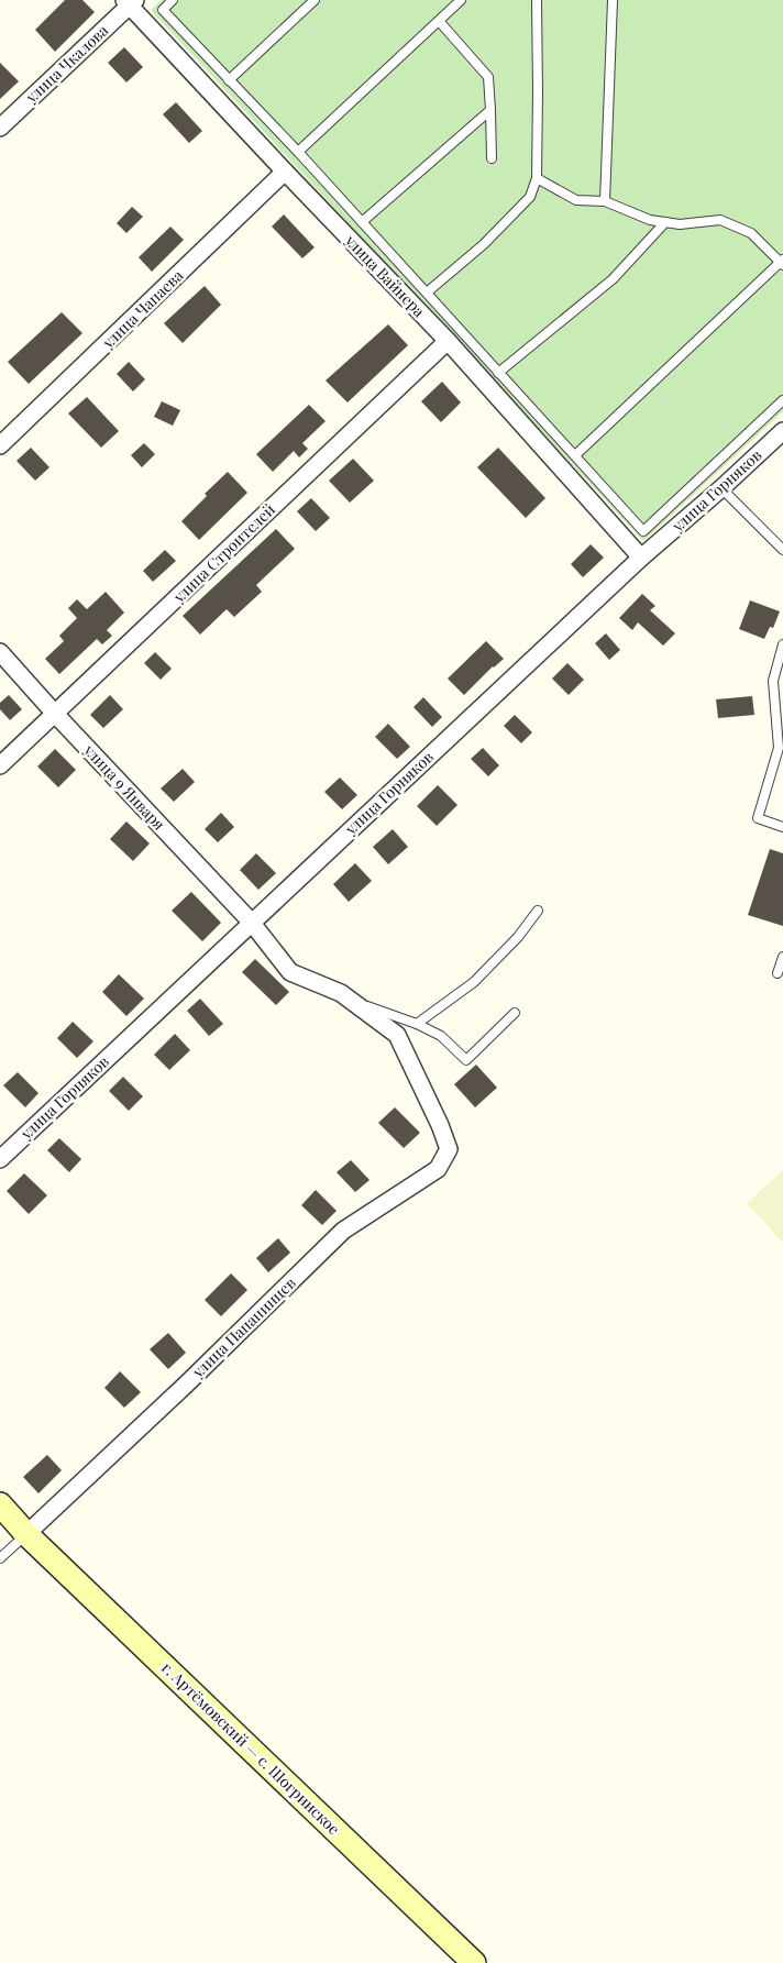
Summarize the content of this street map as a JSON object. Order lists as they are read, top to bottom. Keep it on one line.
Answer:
{"streets":{"street":["улица Чкалова","улица Вайнера","улица Чапаева","улица Горняков","улица Строителей","улица 9 Января","улица Папанинцев","г. Артёмовский — с. Шогринское"]},"crossings":[["улица Чкалова","улица Вайнера"],["улица Вайнера","улица Чапаева"],["улица Вайнера","улица Горняков"],["улица Вайнера","улица Строителей"],["улица Горняков","улица 9 Января"],["улица Строителей","улица 9 Января"],["улица 9 Января","улица Папанинцев"],["улица Папанинцев","г. Артёмовский — с. Шогринское"]]}
